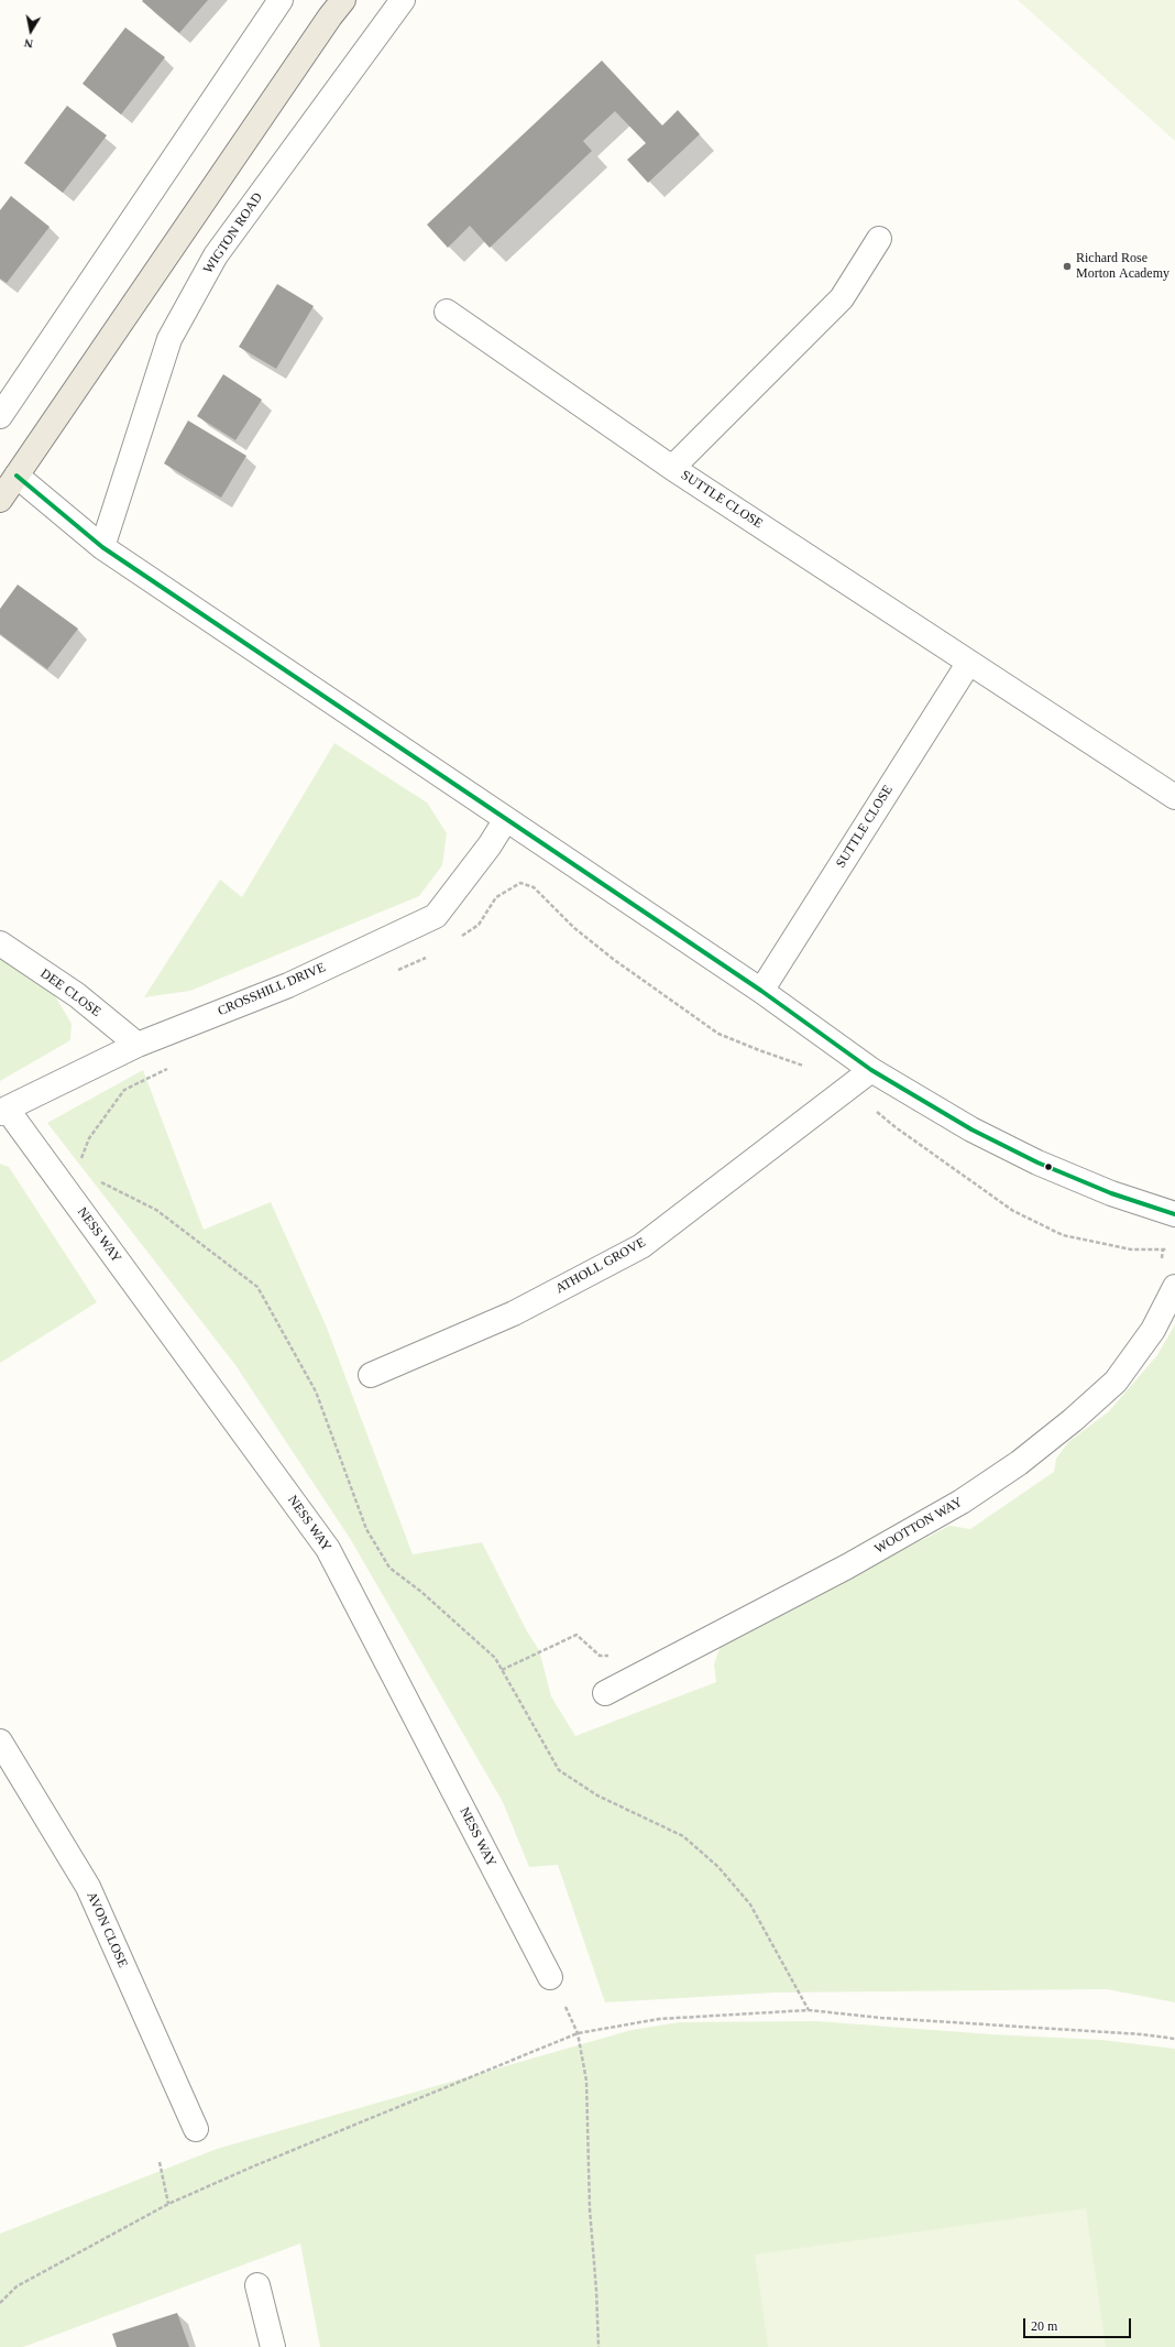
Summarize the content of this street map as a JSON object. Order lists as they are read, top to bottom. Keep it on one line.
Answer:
{"streets":{"street":["WIGTON ROAD","SUTTLE CLOSE","CROSSHILL DRIVE","DEE CLOSE","NESS WAY","ATHOLL GROVE","WOOTTON WAY","AVON CLOSE"]},"crossings":[["CROSSHILL DRIVE","DEE CLOSE"],["CROSSHILL DRIVE","NESS WAY"]],"places":["Richard Rose Morton Academy"],"scale_bar":"20 m","north":"bottom"}
